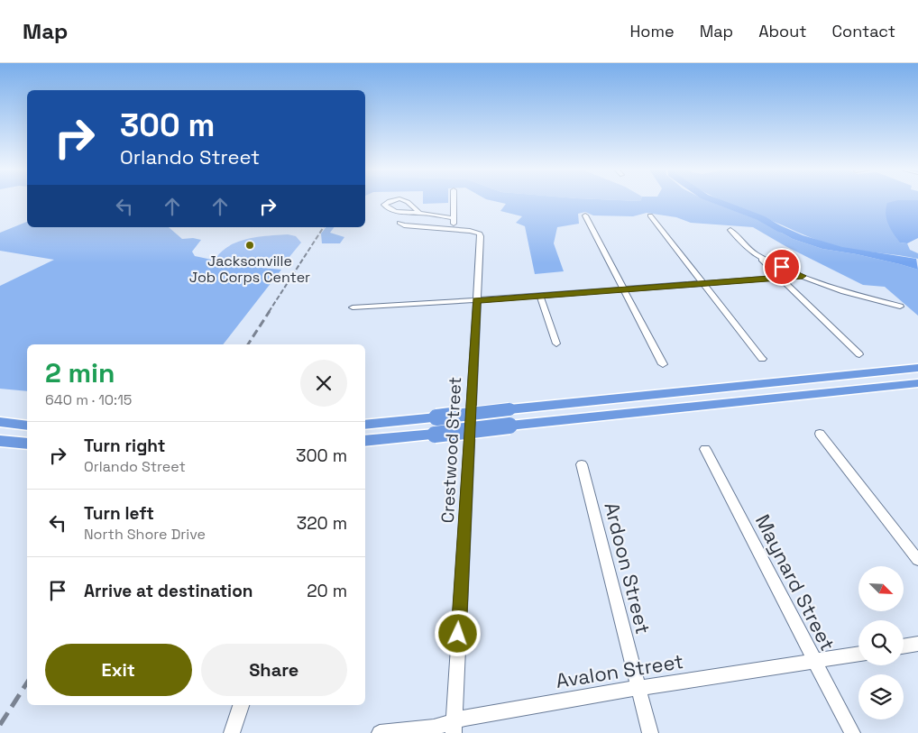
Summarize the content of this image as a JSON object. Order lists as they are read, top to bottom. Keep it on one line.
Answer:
{"streets":{"street":["Crestwood Street","Ardoon Street","Maynard Street","Avalon Street"]},"crossings":[["Crestwood Street","Avalon Street"],["Ardoon Street","Avalon Street"],["Maynard Street","Avalon Street"]],"places":["Jacksonville Job Corps Center"],"north":"bottom right","page":{"header":"Map","nav":["Home","Map","About","Contact"],"turn":["300 m","Orlando Street"],"heading":["2 min","640 m · 10:15"],"list":[{"name":"Turn right","note":"Orlando Street","value":"300 m"},{"name":"Turn left","note":"North Shore Drive","value":"320 m"},{"name":"Arrive at destination","value":"20 m"}],"buttons":["Exit","Share"]}}
